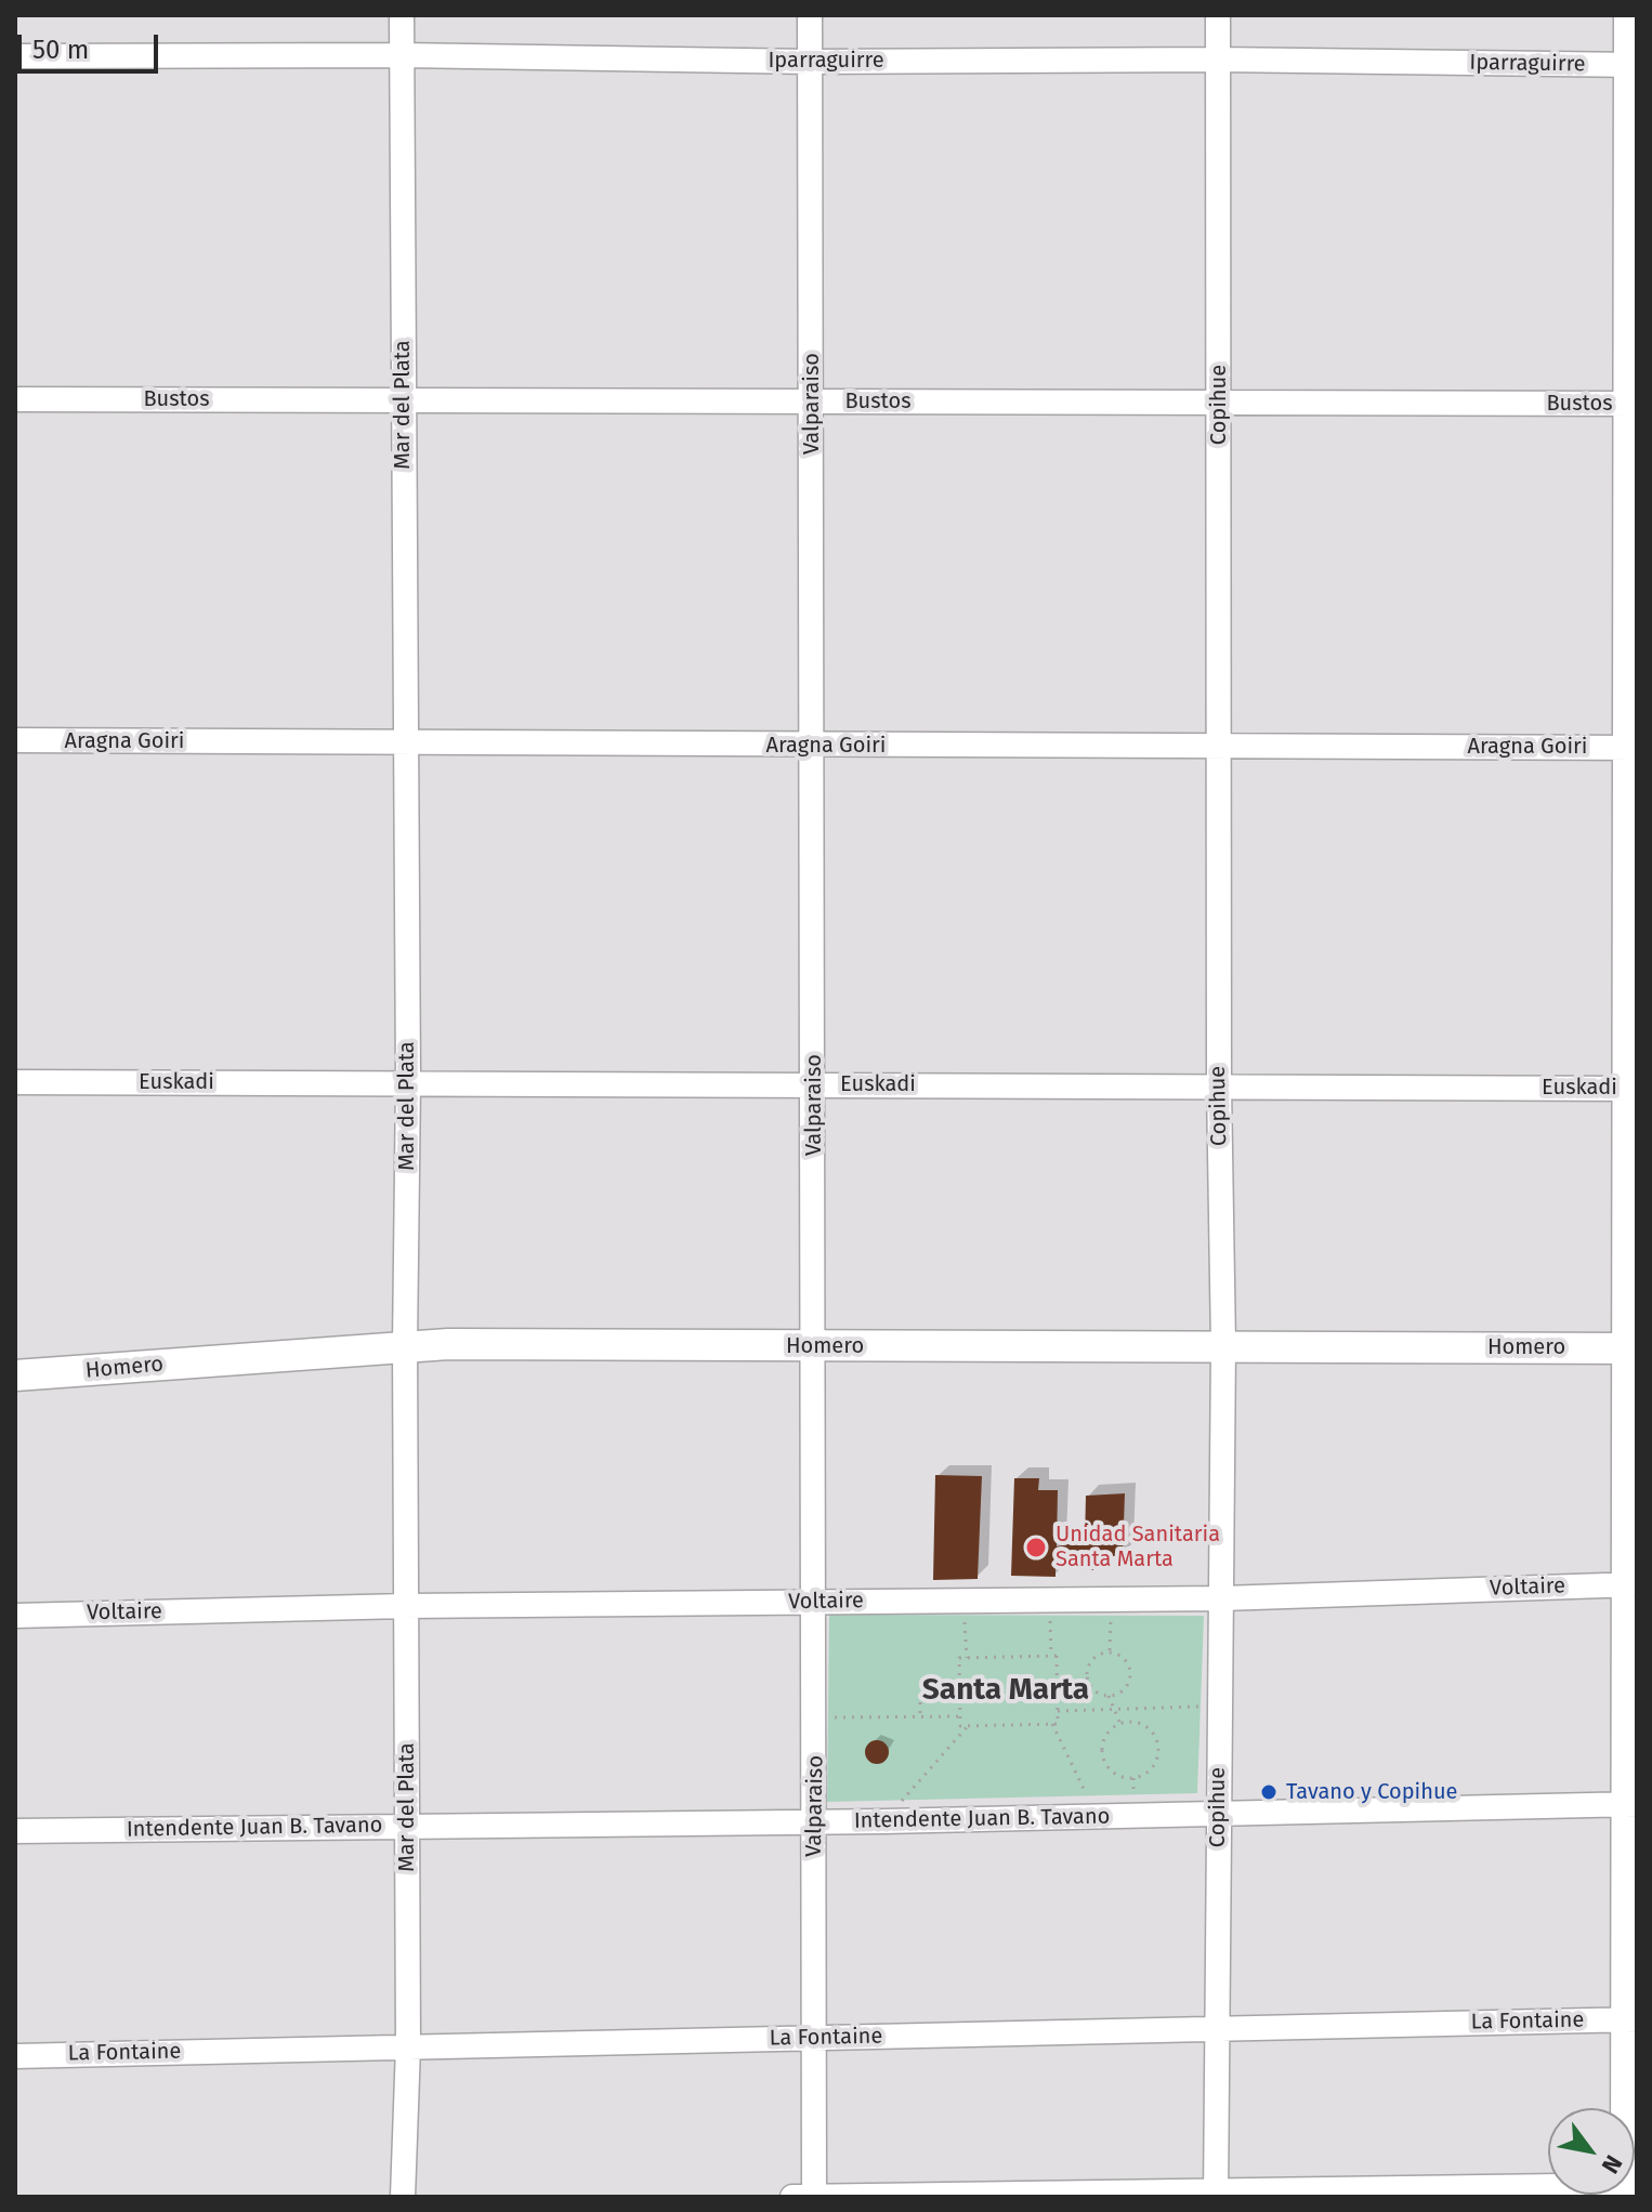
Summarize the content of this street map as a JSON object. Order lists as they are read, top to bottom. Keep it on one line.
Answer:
{"streets":{"main road":["Homero"],"street":["Iparraguirre","Bustos","Valparaiso","Mar del Plata","Copihue","Aragna Goiri","Euskadi","Voltaire","Intendente Juan B. Tavano","La Fontaine"]},"crossings":[["Iparraguirre","Valparaiso"],["Iparraguirre","Mar del Plata"],["Iparraguirre","Copihue"],["Bustos","Valparaiso"],["Bustos","Mar del Plata"],["Bustos","Copihue"],["Valparaiso","Aragna Goiri"],["Valparaiso","Euskadi"],["Valparaiso","Homero"],["Valparaiso","Voltaire"],["Valparaiso","Intendente Juan B. Tavano"],["Valparaiso","La Fontaine"],["Mar del Plata","Aragna Goiri"],["Mar del Plata","Euskadi"],["Mar del Plata","Homero"],["Mar del Plata","Voltaire"],["Mar del Plata","Intendente Juan B. Tavano"],["Mar del Plata","La Fontaine"],["Copihue","Aragna Goiri"],["Copihue","Euskadi"],["Copihue","Homero"],["Copihue","Voltaire"],["Copihue","Intendente Juan B. Tavano"],["Copihue","La Fontaine"]],"districts":["Santa Marta"],"places":["Unidad Sanitaria Santa Marta","Tavano y Copihue"],"scale_bar":"50 m","north":"bottom right"}
